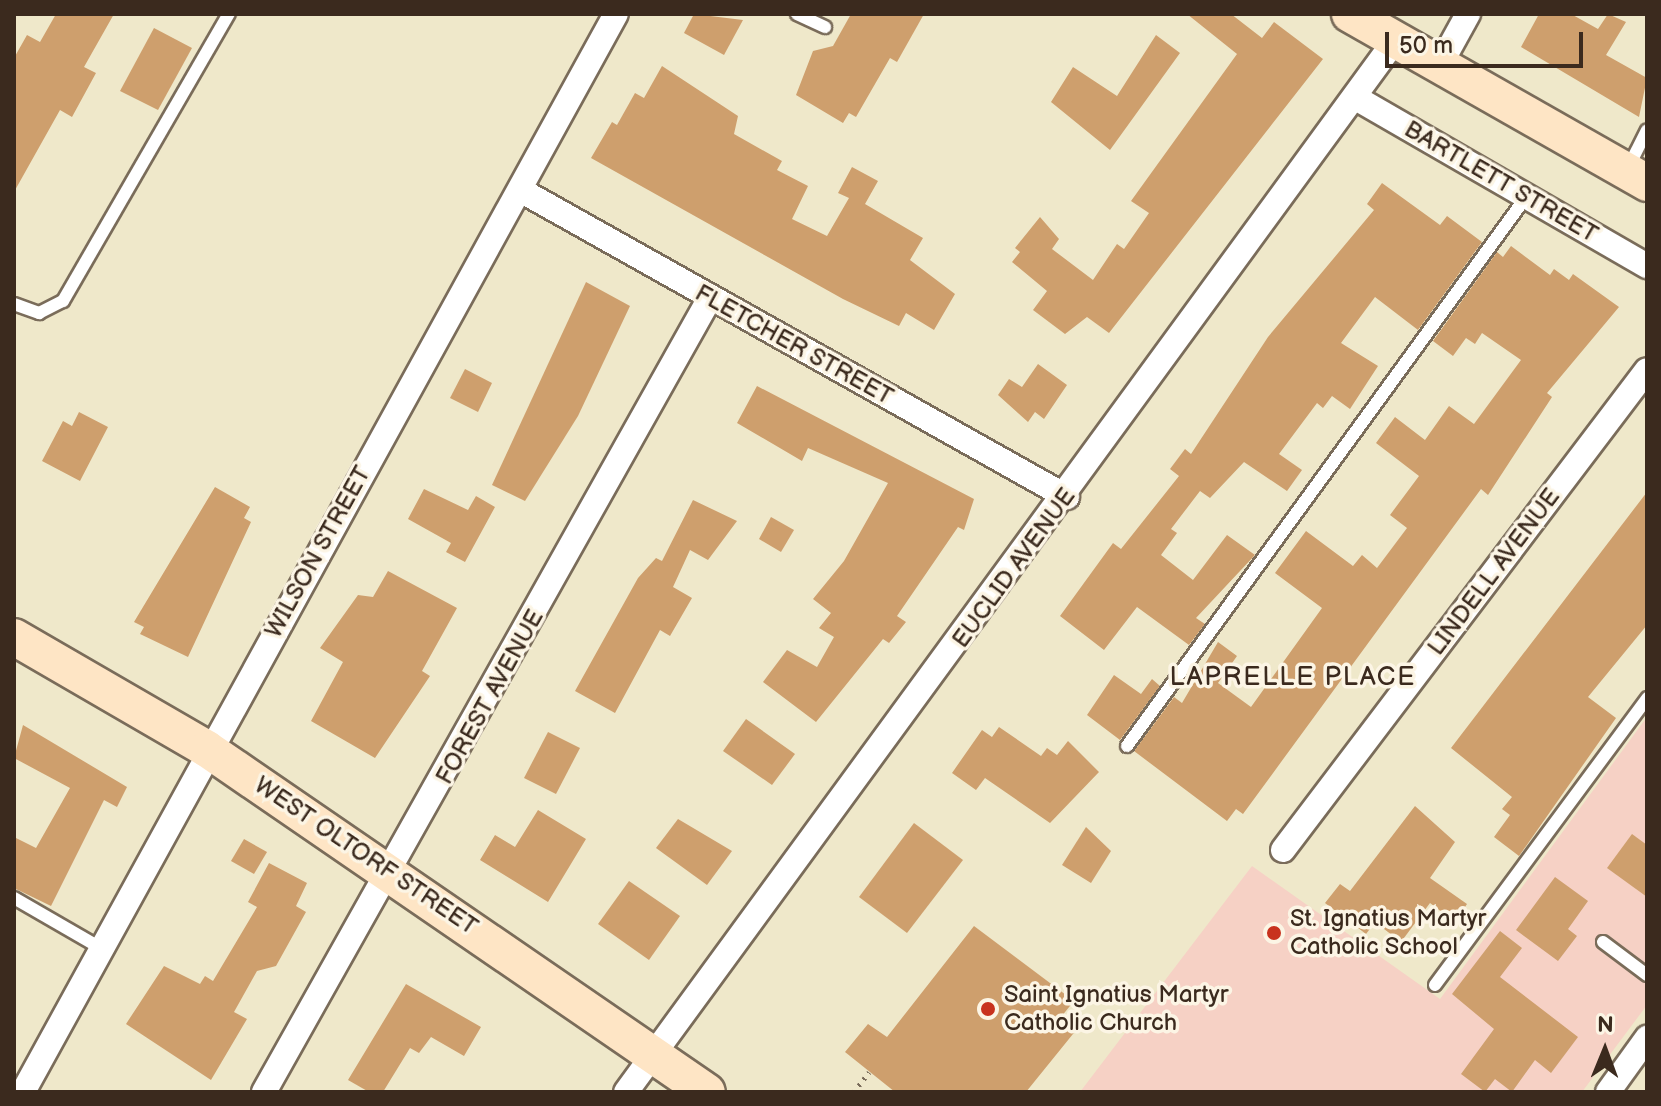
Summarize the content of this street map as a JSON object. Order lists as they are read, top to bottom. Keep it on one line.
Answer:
{"streets":{"main road":["WEST OLTORF STREET"],"street":["BARTLETT STREET","FLETCHER STREET","WILSON STREET","EUCLID AVENUE","LINDELL AVENUE","FOREST AVENUE"]},"crossings":[["BARTLETT STREET","EUCLID AVENUE"],["FLETCHER STREET","WILSON STREET"],["FLETCHER STREET","EUCLID AVENUE"],["FLETCHER STREET","FOREST AVENUE"],["WILSON STREET","WEST OLTORF STREET"],["EUCLID AVENUE","WEST OLTORF STREET"],["FOREST AVENUE","WEST OLTORF STREET"]],"districts":["LAPRELLE PLACE"],"places":["St. Ignatius Martyr Catholic School","Saint Ignatius Martyr Catholic Church"],"scale_bar":"50 m","north":"top"}
